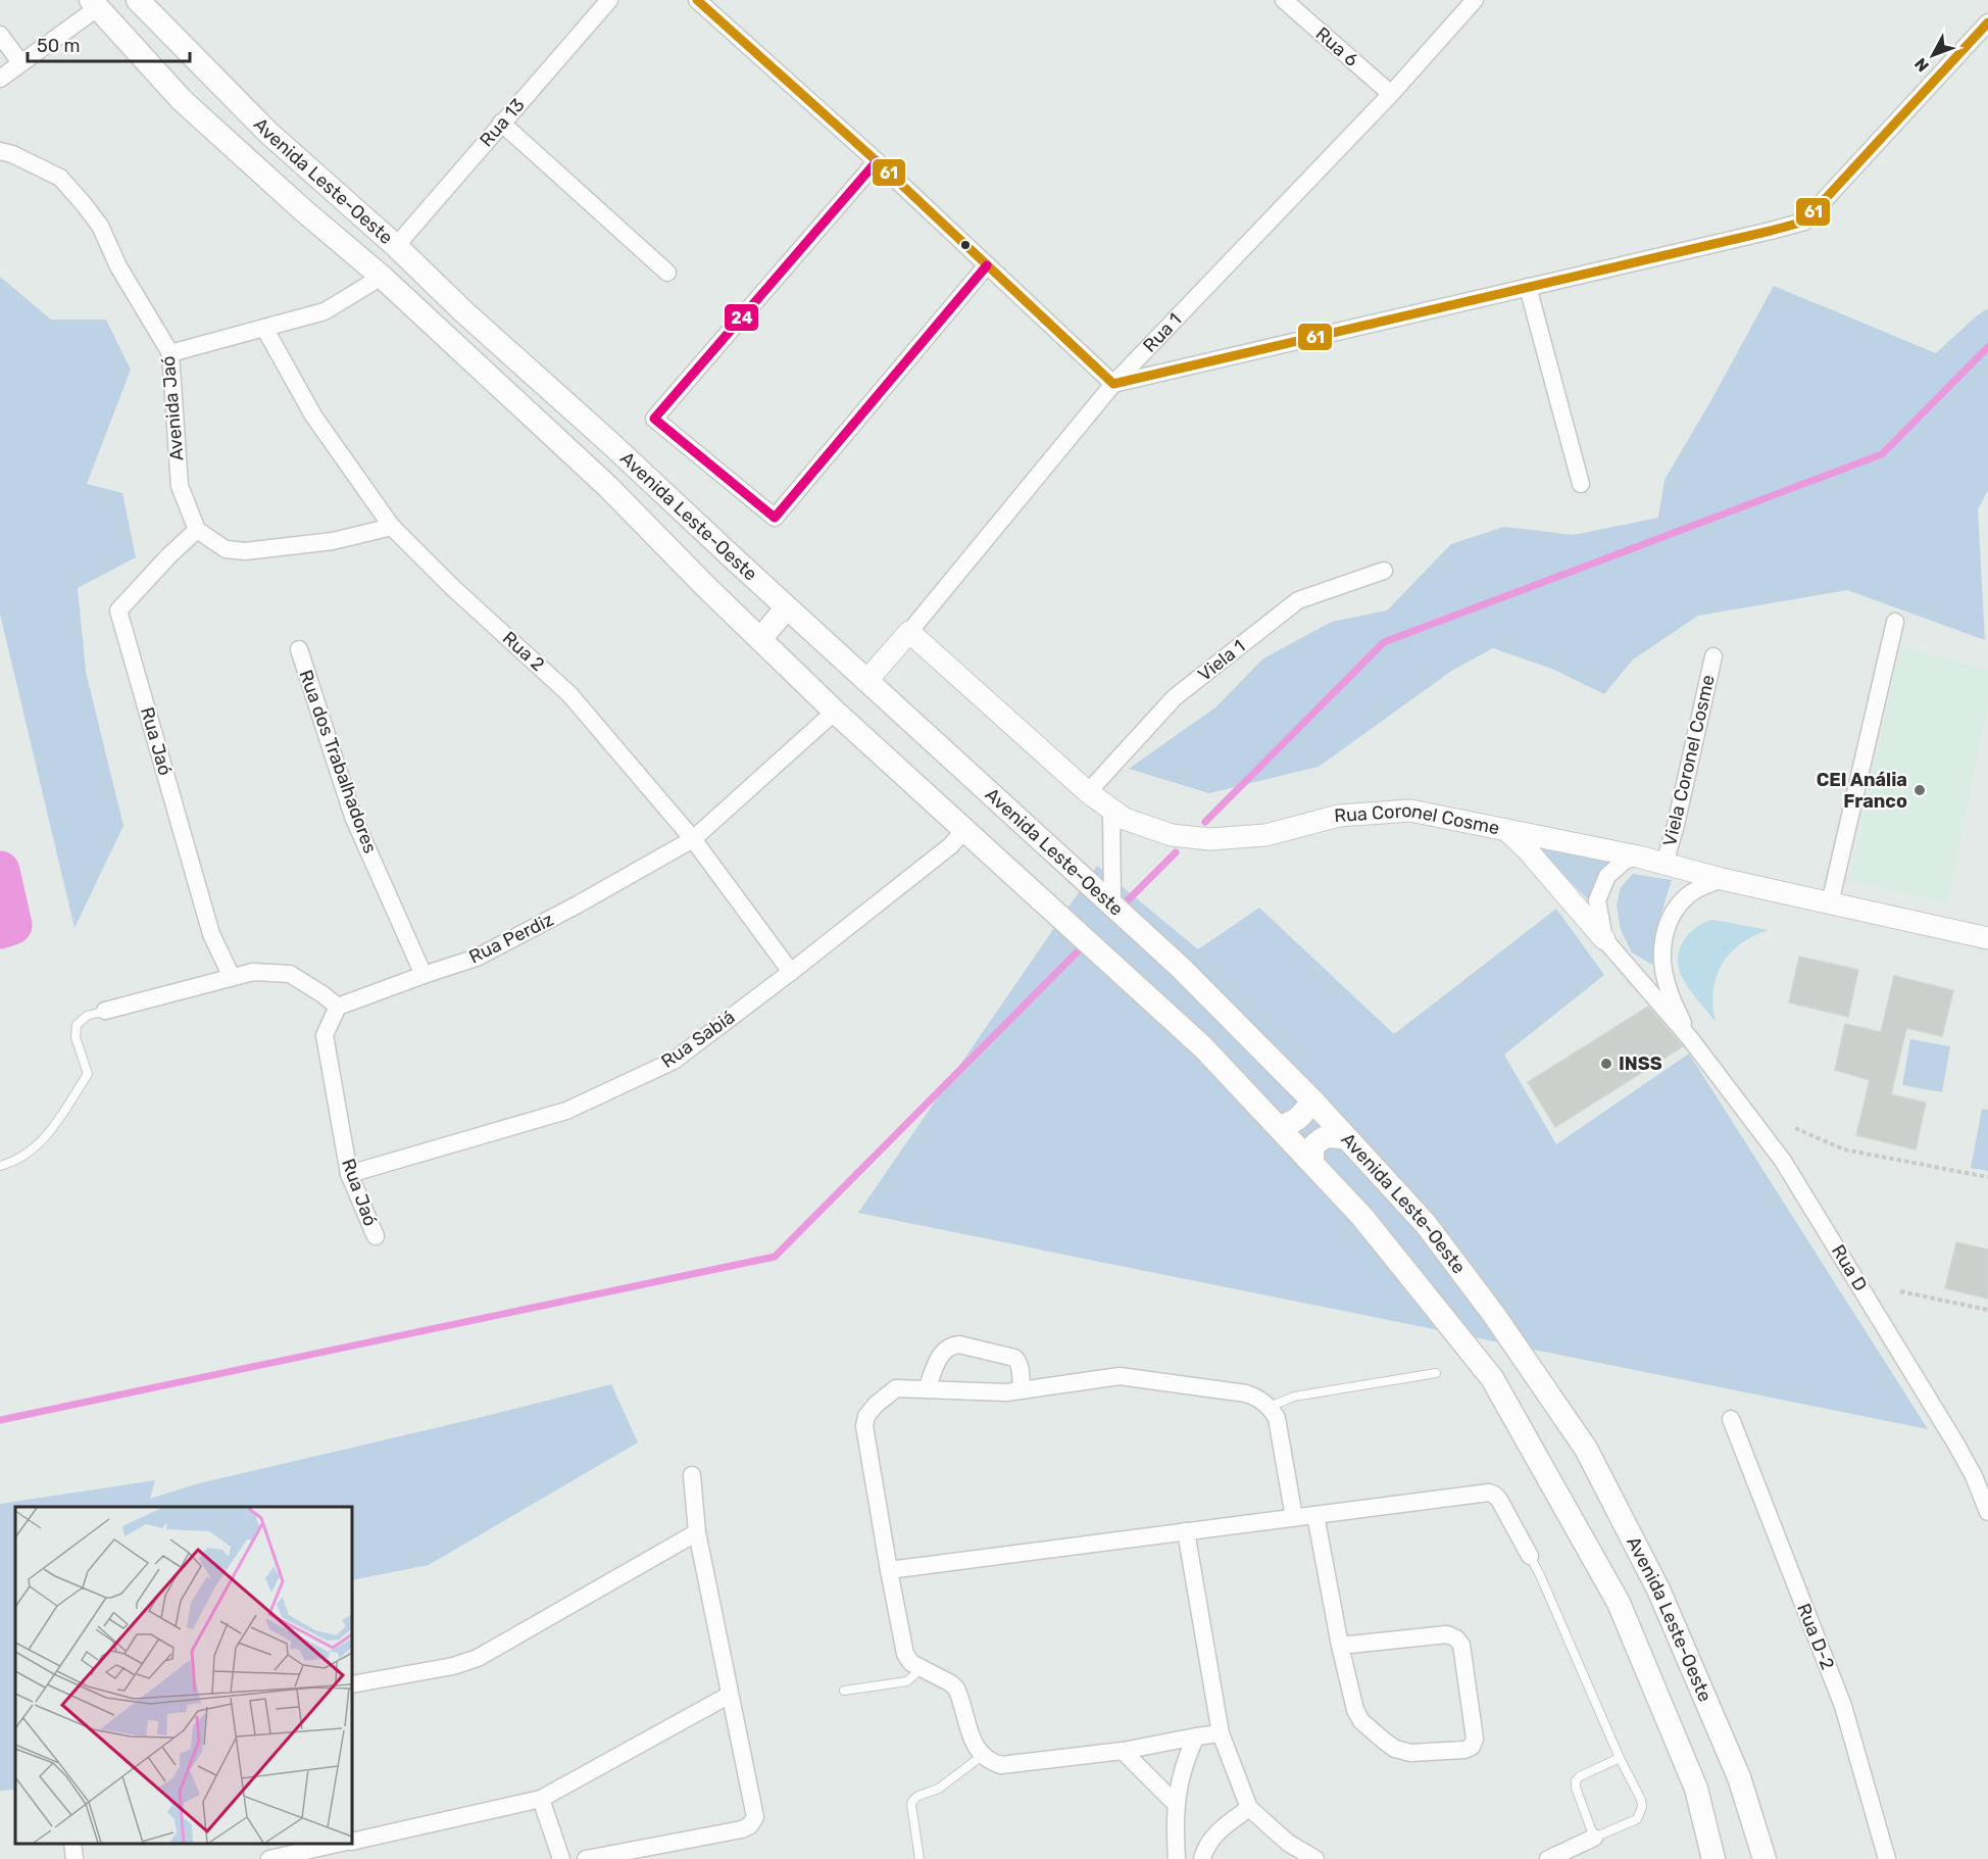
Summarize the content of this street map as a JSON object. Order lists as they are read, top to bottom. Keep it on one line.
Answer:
{"streets":{"main road":["Avenida Leste-Oeste"],"street":["Rua 6","Rua 13","Rua 1","Avenida Jaó","Rua 2","Viela 1","Rua Jaó","Viela Coronel Cosme","Rua dos Trabalhadores","Rua Coronel Cosme","Rua Perdiz","Rua Sabiá","Rua D","Rua D-2"]},"crossings":[["Rua 6","Rua 1"],["Rua 13","Avenida Leste-Oeste"],["Avenida Leste-Oeste","Rua 1"],["Avenida Leste-Oeste","Rua Perdiz"],["Avenida Leste-Oeste","Rua Sabiá"],["Rua 1","Rua Coronel Cosme"],["Avenida Jaó","Rua Jaó"],["Rua 2","Rua Perdiz"],["Rua 2","Rua Sabiá"],["Viela 1","Rua Coronel Cosme"],["Rua Jaó","Rua Perdiz"],["Rua Jaó","Rua Sabiá"],["Viela Coronel Cosme","Rua Coronel Cosme"],["Rua dos Trabalhadores","Rua Perdiz"],["Rua Coronel Cosme","Rua D"]],"places":["CEI Anália Franco","INSS"],"lines":["transit line 61","transit line 24"],"scale_bar":"50 m","north":"bottom left"}
